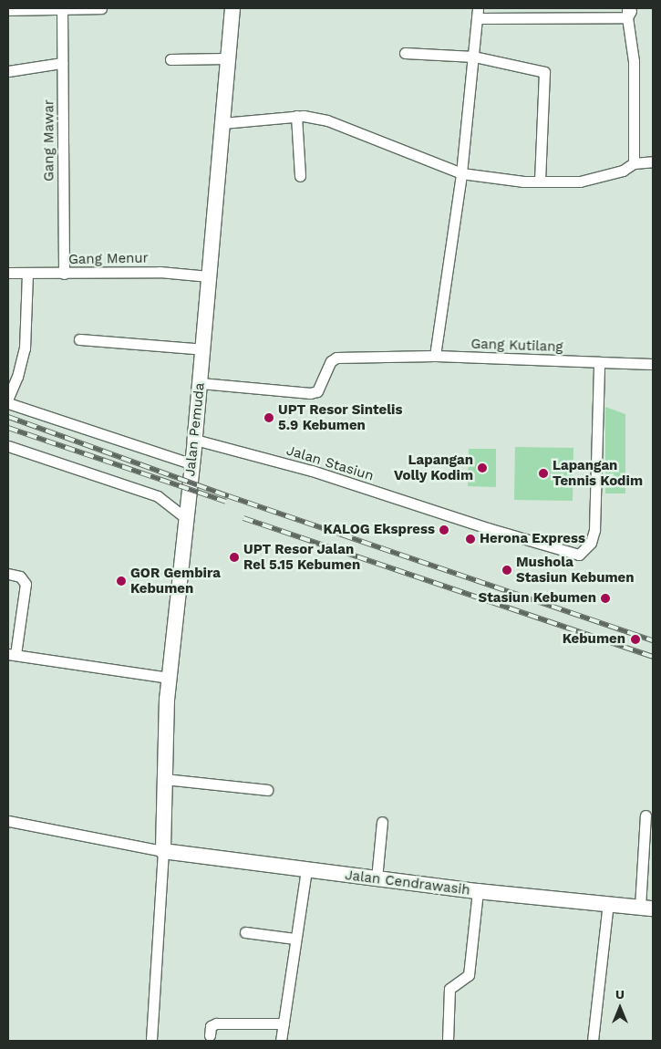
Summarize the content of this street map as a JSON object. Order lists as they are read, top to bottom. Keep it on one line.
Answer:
{"streets":{"main road":["Jalan Pemuda","Jalan Cendrawasih"],"street":["Gang Mawar","Gang Menur","Gang Kutilang","Jalan Stasiun"]},"crossings":[["Gang Mawar","Gang Menur"],["Gang Menur","Jalan Pemuda"],["Gang Kutilang","Jalan Pemuda"],["Gang Kutilang","Jalan Stasiun"],["Jalan Pemuda","Jalan Stasiun"],["Jalan Pemuda","Jalan Cendrawasih"]],"places":["UPT Resor Sintelis 5.9 Kebumen","Lapangan Volly Kodim","Lapangan Tennis Kodim","KALOG Ekspress","Herona Express","UPT Resor Jalan Rel 5.15 Kebumen","Mushola Stasiun Kebumen","GOR Gembira Kebumen","Stasiun Kebumen","Kebumen"],"north":"top"}
